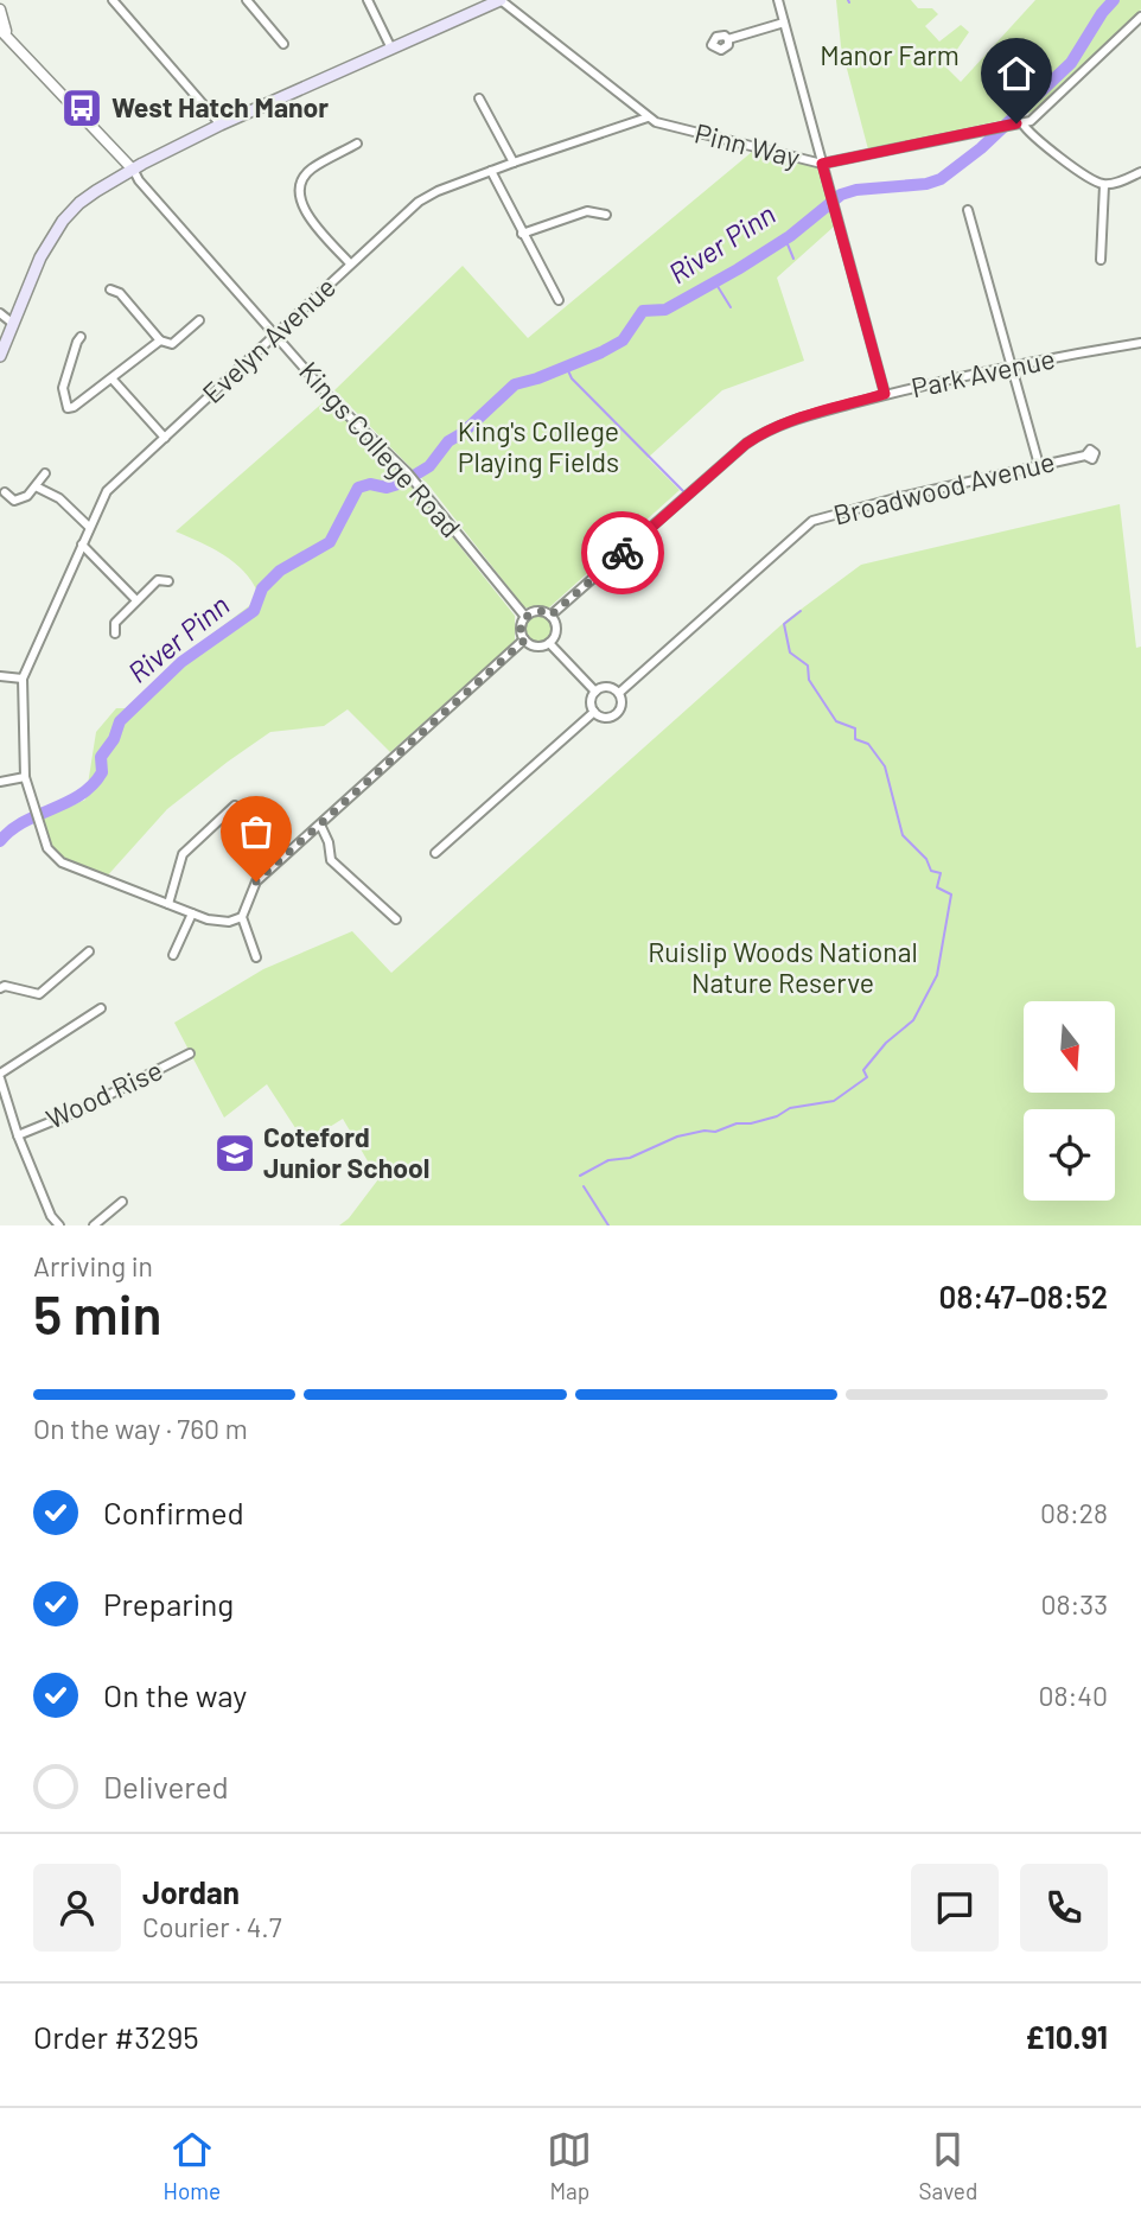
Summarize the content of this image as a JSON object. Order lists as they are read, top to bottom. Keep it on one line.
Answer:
{"streets":{"street":["Pinn Way","Evelyn Avenue","Park Avenue","Kings College Road","Broadwood Avenue","Wood Rise"]},"crossings":[["Pinn Way","Evelyn Avenue"],["Evelyn Avenue","Kings College Road"],["Park Avenue","Kings College Road"]],"water":["River Pinn"],"parks":["Manor Farm","King's College Playing Fields","Ruislip Woods National Nature Reserve"],"places":{"bus stop":["West Hatch Manor"],"school or university":["Coteford Junior School"]},"north":"bottom","page":{"heading":["5 min","Arriving in","08:47–08:52"],"panel":["Jordan","Courier · 4.7","Order #3295","£10.91"],"bar":"On the way · 760 m","list":[["Confirmed","08:28"],["Preparing","08:33"],["On the way","08:40"],"Delivered"],"tabs":["Home","Map","Saved"]}}
